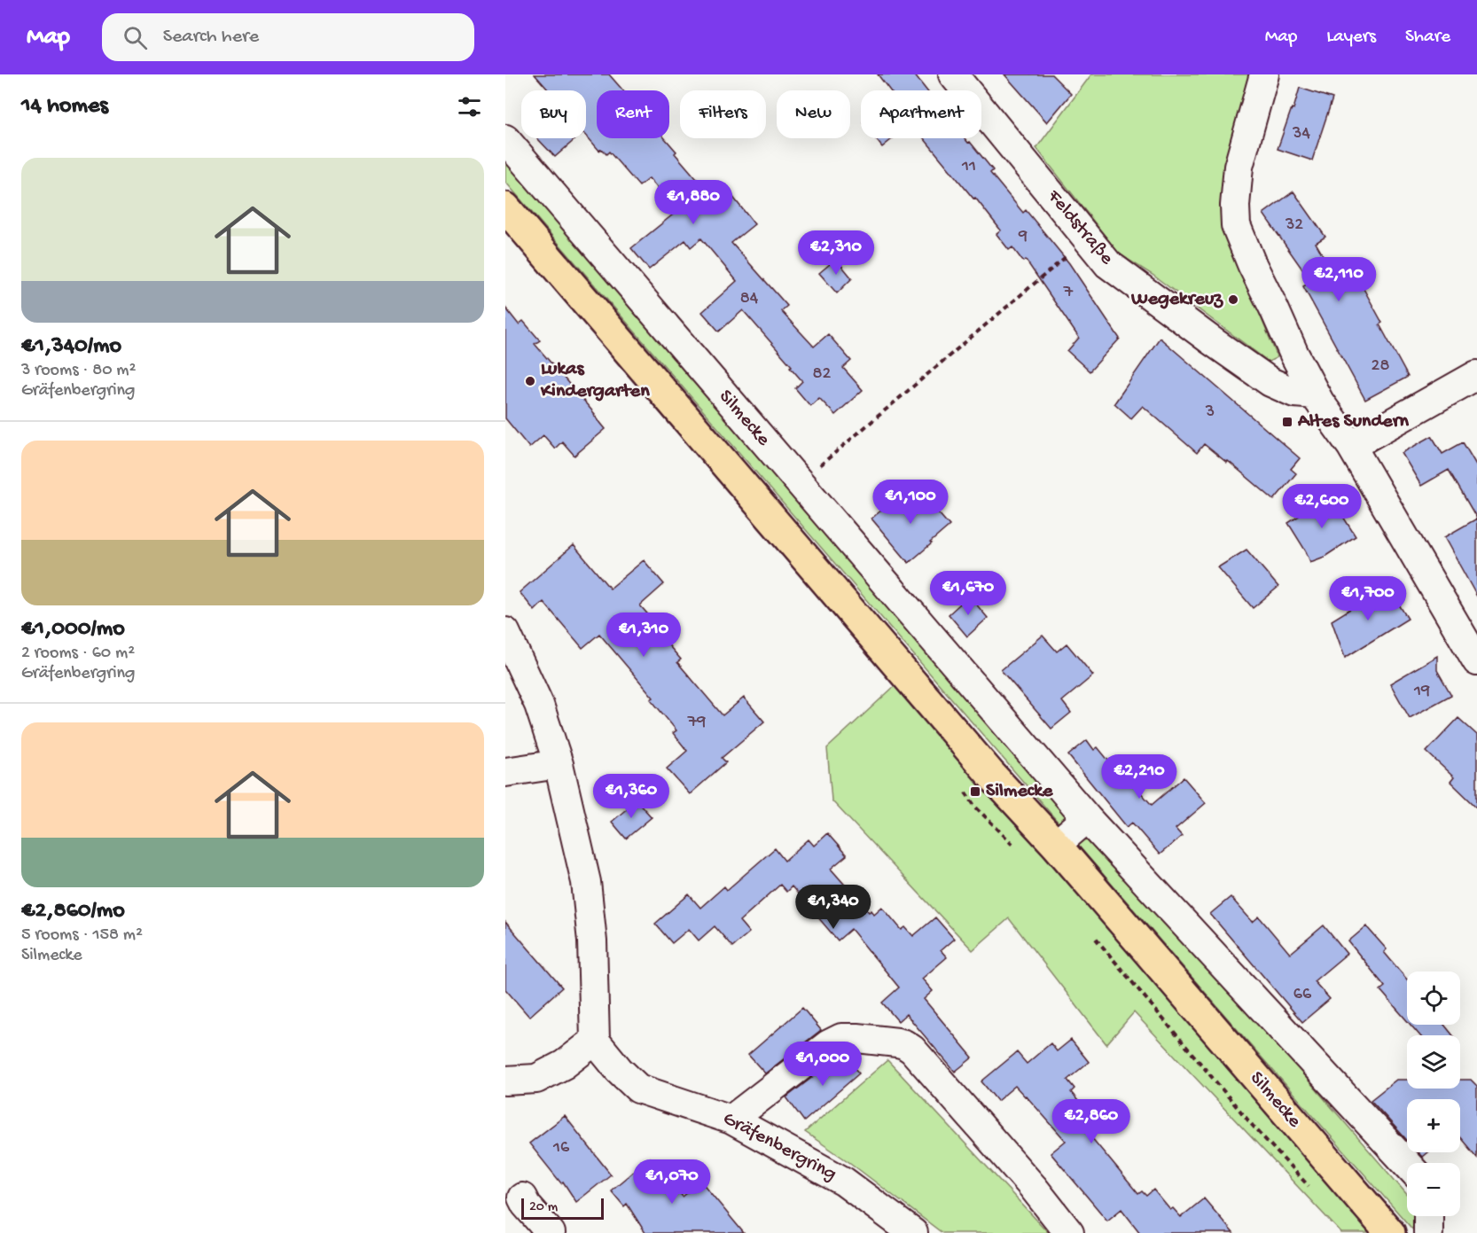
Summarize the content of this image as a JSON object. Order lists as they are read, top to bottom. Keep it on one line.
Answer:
{"streets":{"main road":["Silmecke"],"street":["Feldstraße","Gräfenbergring"]},"places":{"other":["Wegekreuz","Lukas Kindergarten"],"transit":["Altes Sundern","Silmecke"]},"house_numbers":["34","11","32","9","7","84","28","82","3","19","79","66","16"],"scale_bar":"20 m","page":{"header":"Map","search":"Search here","nav":["Map","Layers","Share"],"heading":"14 homes","chip":["Buy","Rent","Filters","New","Apartment"],"list":[{"name":"€1,340/mo","note":"3 rooms · 80 m² · Gräfenbergring"},{"name":"€1,000/mo","note":"2 rooms · 60 m² · Gräfenbergring"},{"name":"€2,860/mo","note":"5 rooms · 158 m² · Silmecke"}],"price":["€1,880","€2,310","€2,110","€1,100","€2,600","€1,670","€1,700","€1,310","€2,210","€1,360","€1,340","€1,000","€2,860","€1,070"],"map_buttons":["+","−"],"scale":"20 m"}}
